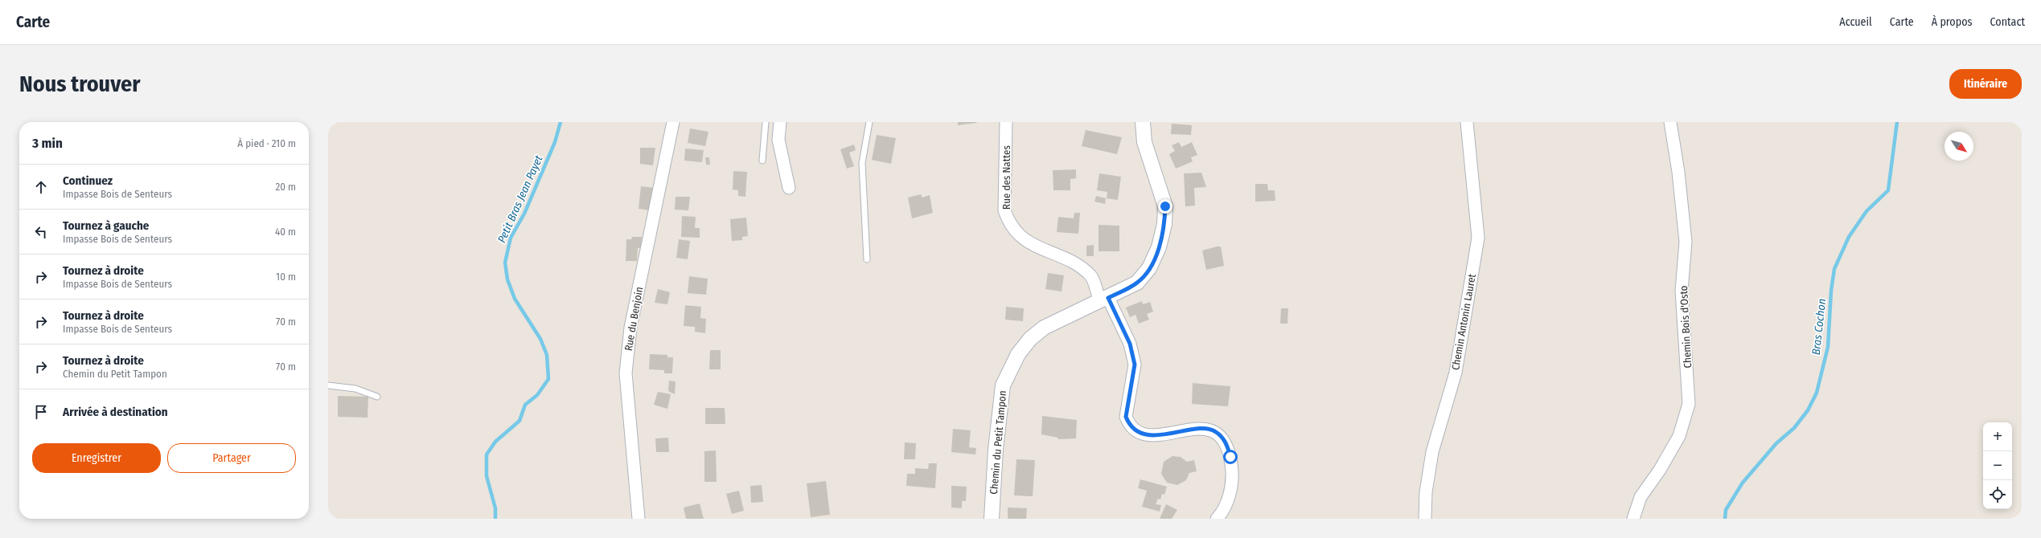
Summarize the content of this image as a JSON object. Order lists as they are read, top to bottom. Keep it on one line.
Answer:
{"streets":{"street":["Rue des Nattes","Rue du Benjoin","Chemin Antonin Lauret","Chemin Bois d'Osto","Chemin du Petit Tampon"]},"crossings":[["Rue des Nattes","Chemin du Petit Tampon"]],"water":["Petit Bras Jean Payet","Bras Cochon"],"north":"bottom right","page":{"header":"Carte","nav":["Accueil","Carte","À propos","Contact"],"buttons":["Itinéraire",["Enregistrer","Partager"]],"title":"Nous trouver","heading":["3 min","À pied · 210 m"],"list":[["Continuez","Impasse Bois de Senteurs","20 m"],["Tournez à gauche","Impasse Bois de Senteurs","40 m"],["Tournez à droite","Impasse Bois de Senteurs","10 m"],["Tournez à droite","Impasse Bois de Senteurs","70 m"],["Tournez à droite","Chemin du Petit Tampon","70 m"],"Arrivée à destination"],"map_buttons":["+","−"]}}
